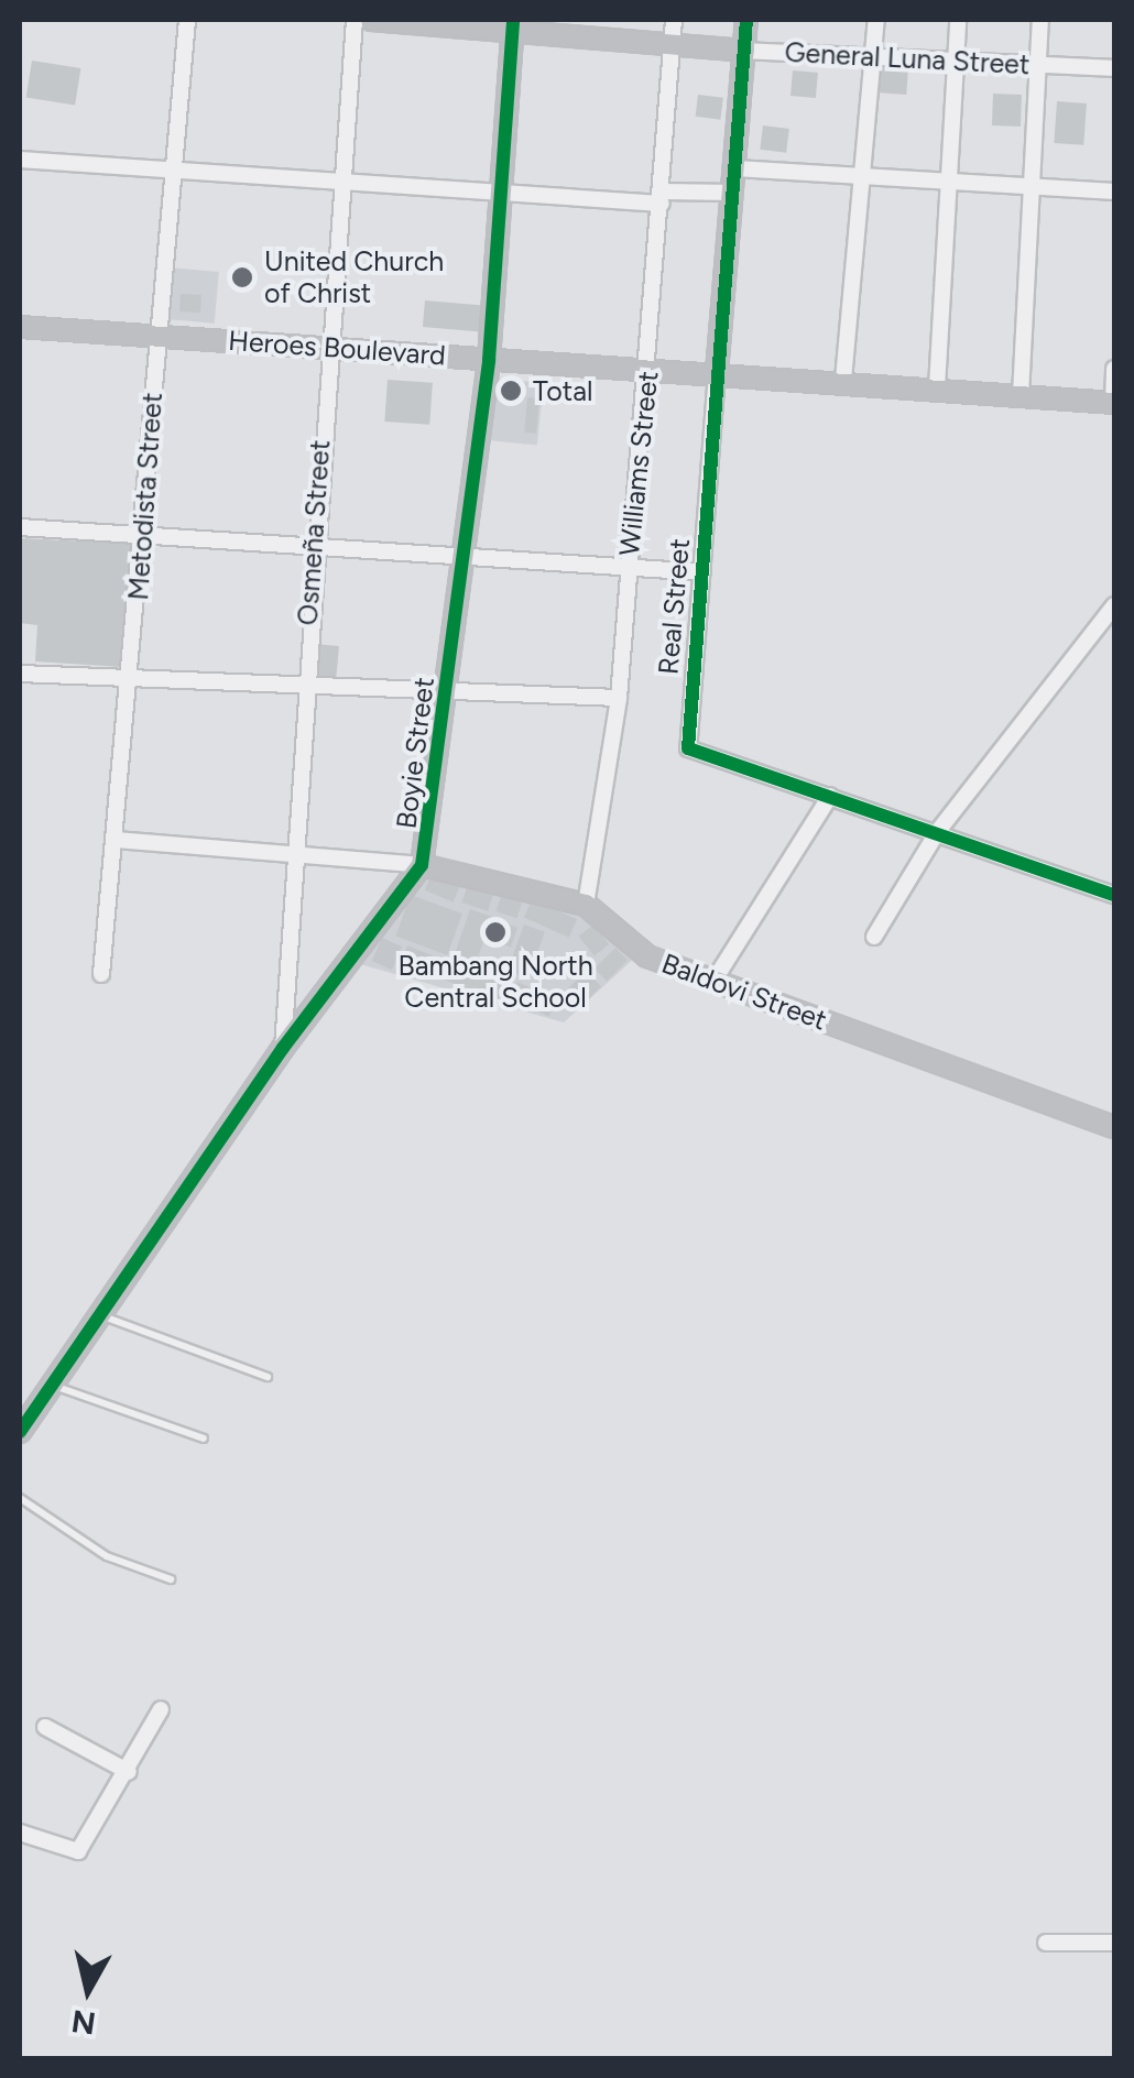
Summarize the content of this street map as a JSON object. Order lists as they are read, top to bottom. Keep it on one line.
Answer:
{"streets":{"street":["General Luna Street","Heroes Boulevard","Williams Street","Metodista Street","Osmeña Street","Real Street","Boyie Street","Baldovi Street"]},"crossings":[["General Luna Street","Williams Street"],["General Luna Street","Real Street"],["General Luna Street","Boyie Street"],["Heroes Boulevard","Williams Street"],["Heroes Boulevard","Metodista Street"],["Heroes Boulevard","Osmeña Street"],["Heroes Boulevard","Real Street"],["Heroes Boulevard","Boyie Street"],["Williams Street","Baldovi Street"],["Metodista Street","Baldovi Street"],["Osmeña Street","Boyie Street"],["Osmeña Street","Baldovi Street"],["Boyie Street","Baldovi Street"]],"places":["United Church of Christ","Total","Bambang North Central School"],"north":"bottom"}
